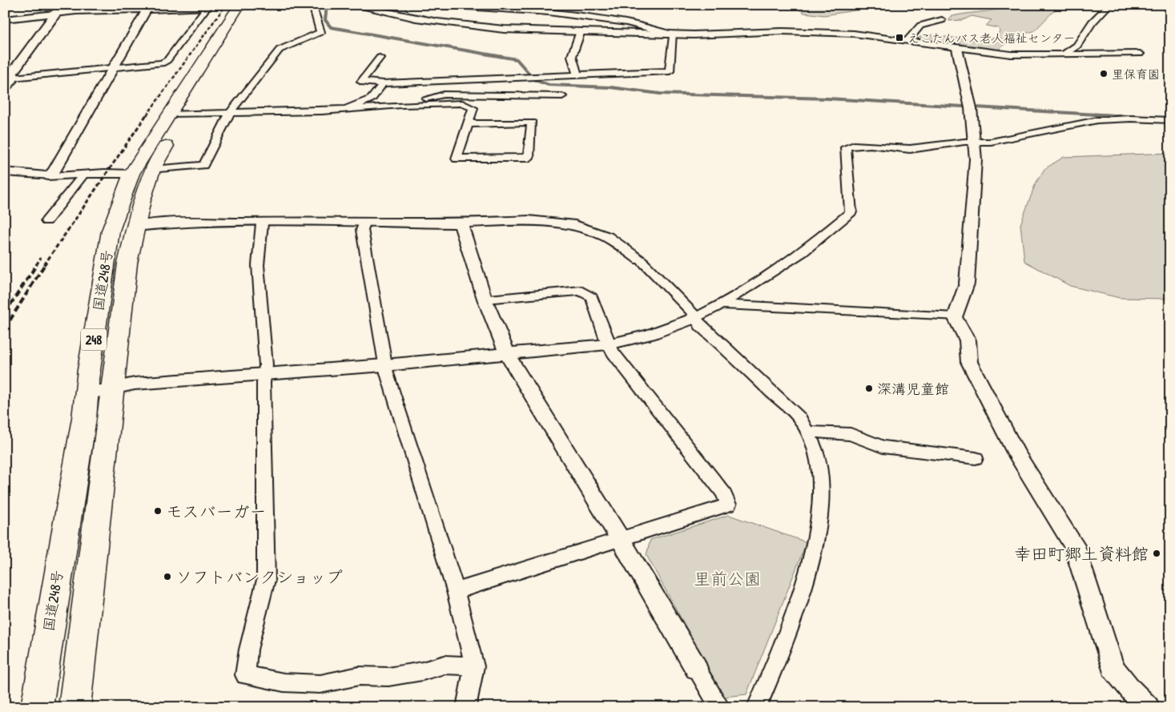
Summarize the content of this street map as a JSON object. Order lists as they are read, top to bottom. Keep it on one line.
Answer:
{"streets":{"highway":["国道248号","248"]},"parks":["里前公園"],"places":{"transit":["えこたんバス老人福祉センター"],"other":["里保育園","深溝児童館","モスバーガー","幸田町郷土資料館","ソフトバンクショップ"]}}
